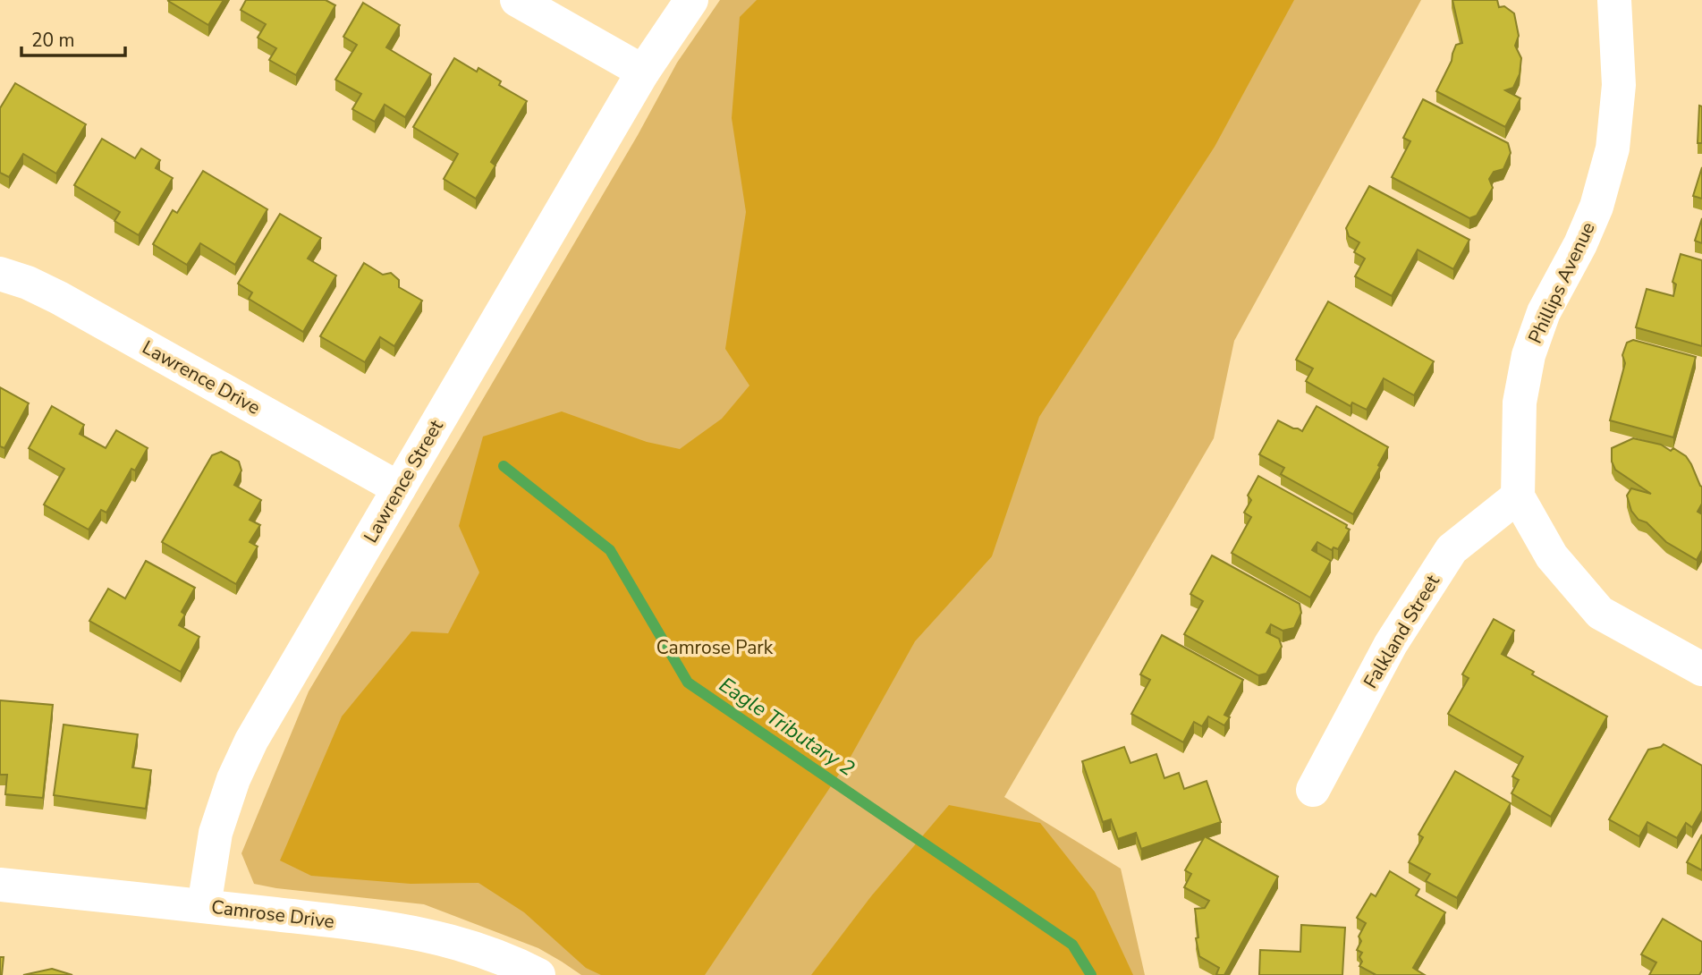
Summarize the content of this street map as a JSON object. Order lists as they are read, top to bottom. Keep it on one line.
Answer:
{"streets":{"street":["Phillips Avenue","Lawrence Drive","Lawrence Street","Falkland Street","Camrose Drive"]},"crossings":[["Phillips Avenue","Falkland Street"],["Lawrence Drive","Lawrence Street"],["Lawrence Street","Camrose Drive"]],"water":["Eagle Tributary 2"],"parks":["Camrose Park"],"scale_bar":"20 m"}
